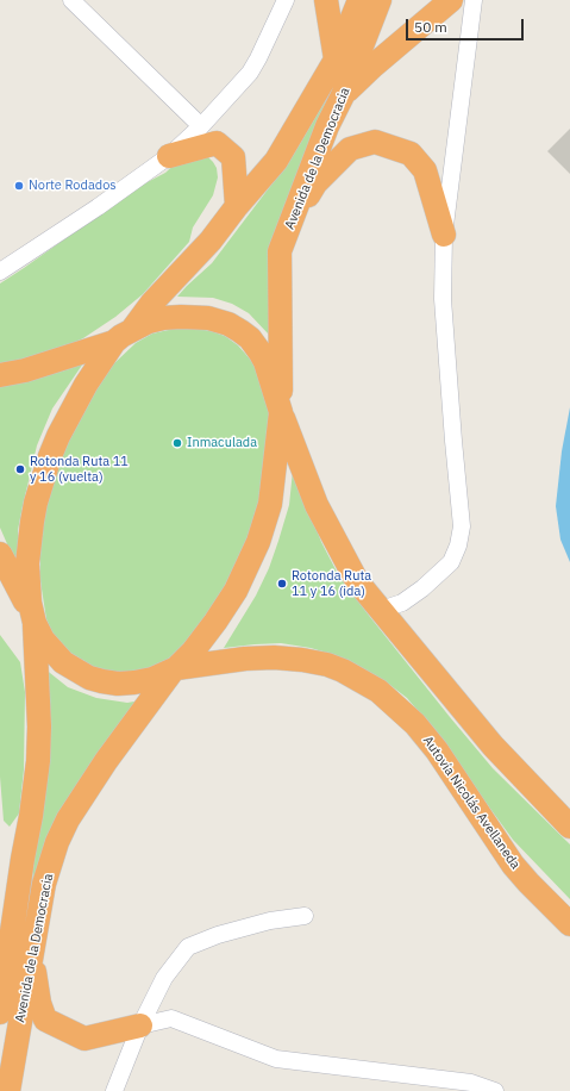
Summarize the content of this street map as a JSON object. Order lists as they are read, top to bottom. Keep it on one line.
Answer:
{"streets":{"highway":["Avenida de la Democracia","Autovía Nicolás Avellaneda"]},"crossings":[["Avenida de la Democracia","Autovía Nicolás Avellaneda"]],"places":["Norte Rodados","Inmaculada","Rotonda Ruta 11 y 16 (vuelta)","Rotonda Ruta 11 y 16 (ida)"],"scale_bar":"50 m"}
